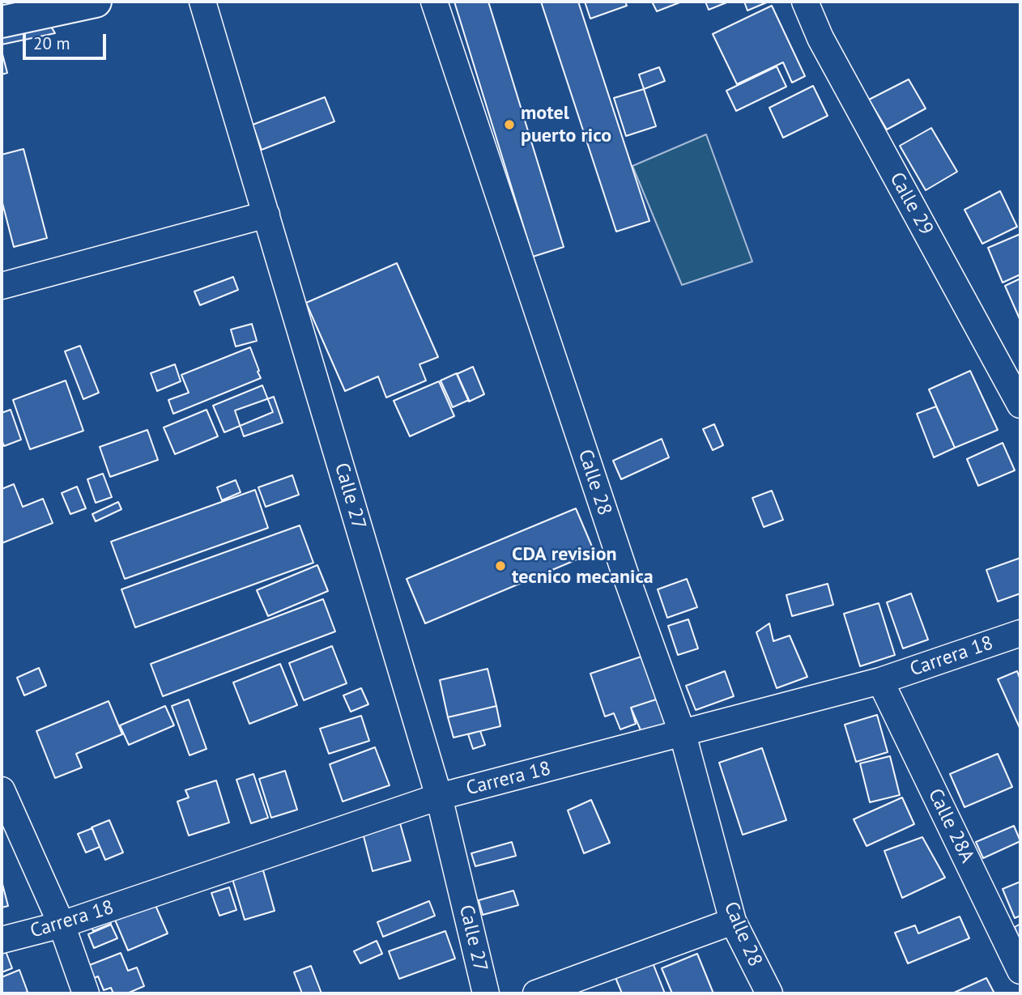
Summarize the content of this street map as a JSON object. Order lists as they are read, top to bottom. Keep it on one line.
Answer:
{"streets":{"street":["Calle 29","Calle 28","Calle 27","Carrera 18","Calle 28A"]},"crossings":[["Calle 28","Carrera 18"],["Calle 27","Carrera 18"],["Carrera 18","Calle 28A"]],"places":["motel puerto rico","CDA revision tecnico mecanica"],"scale_bar":"20 m"}
